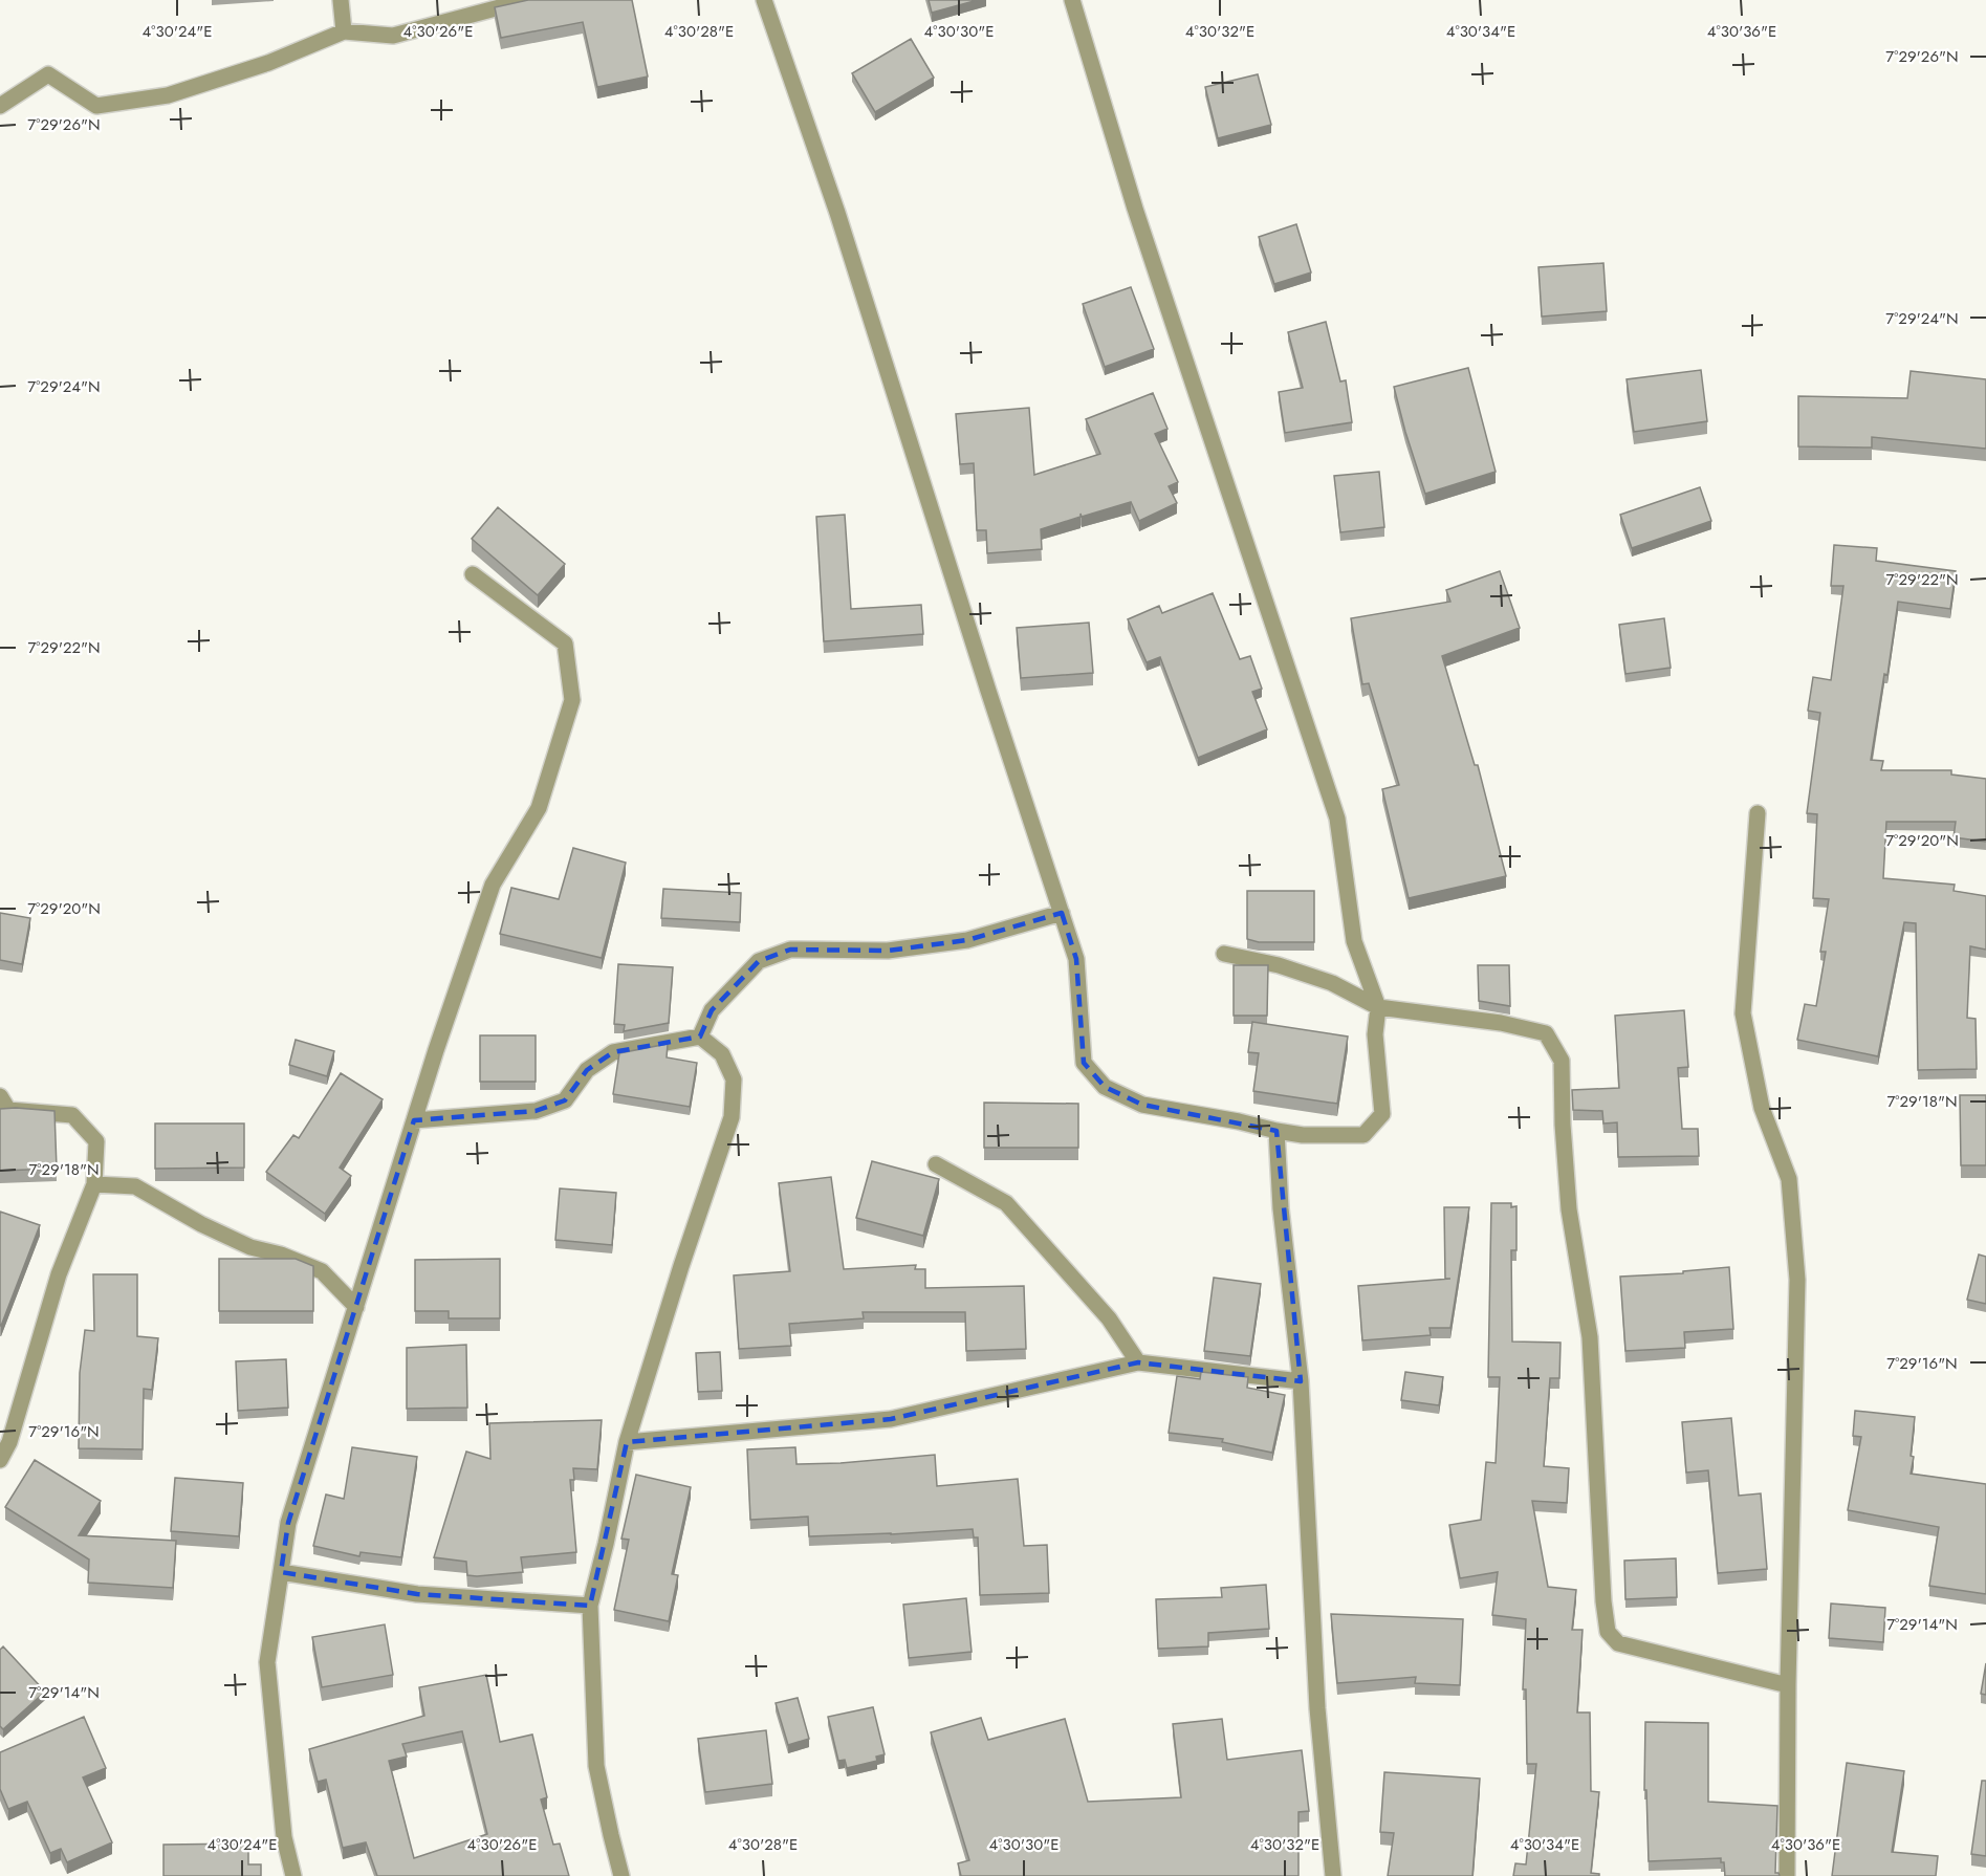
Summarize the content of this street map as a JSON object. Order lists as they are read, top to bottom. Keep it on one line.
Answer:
{"coordinates":["4°30'24\"E","4°30'26\"E","4°30'28\"E","4°30'30\"E","4°30'32\"E","4°30'34\"E","4°30'36\"E","7°29'26\"N","7°29'24\"N","7°29'22\"N","7°29'20\"N","7°29'18\"N","7°29'16\"N","7°29'14\"N"]}
